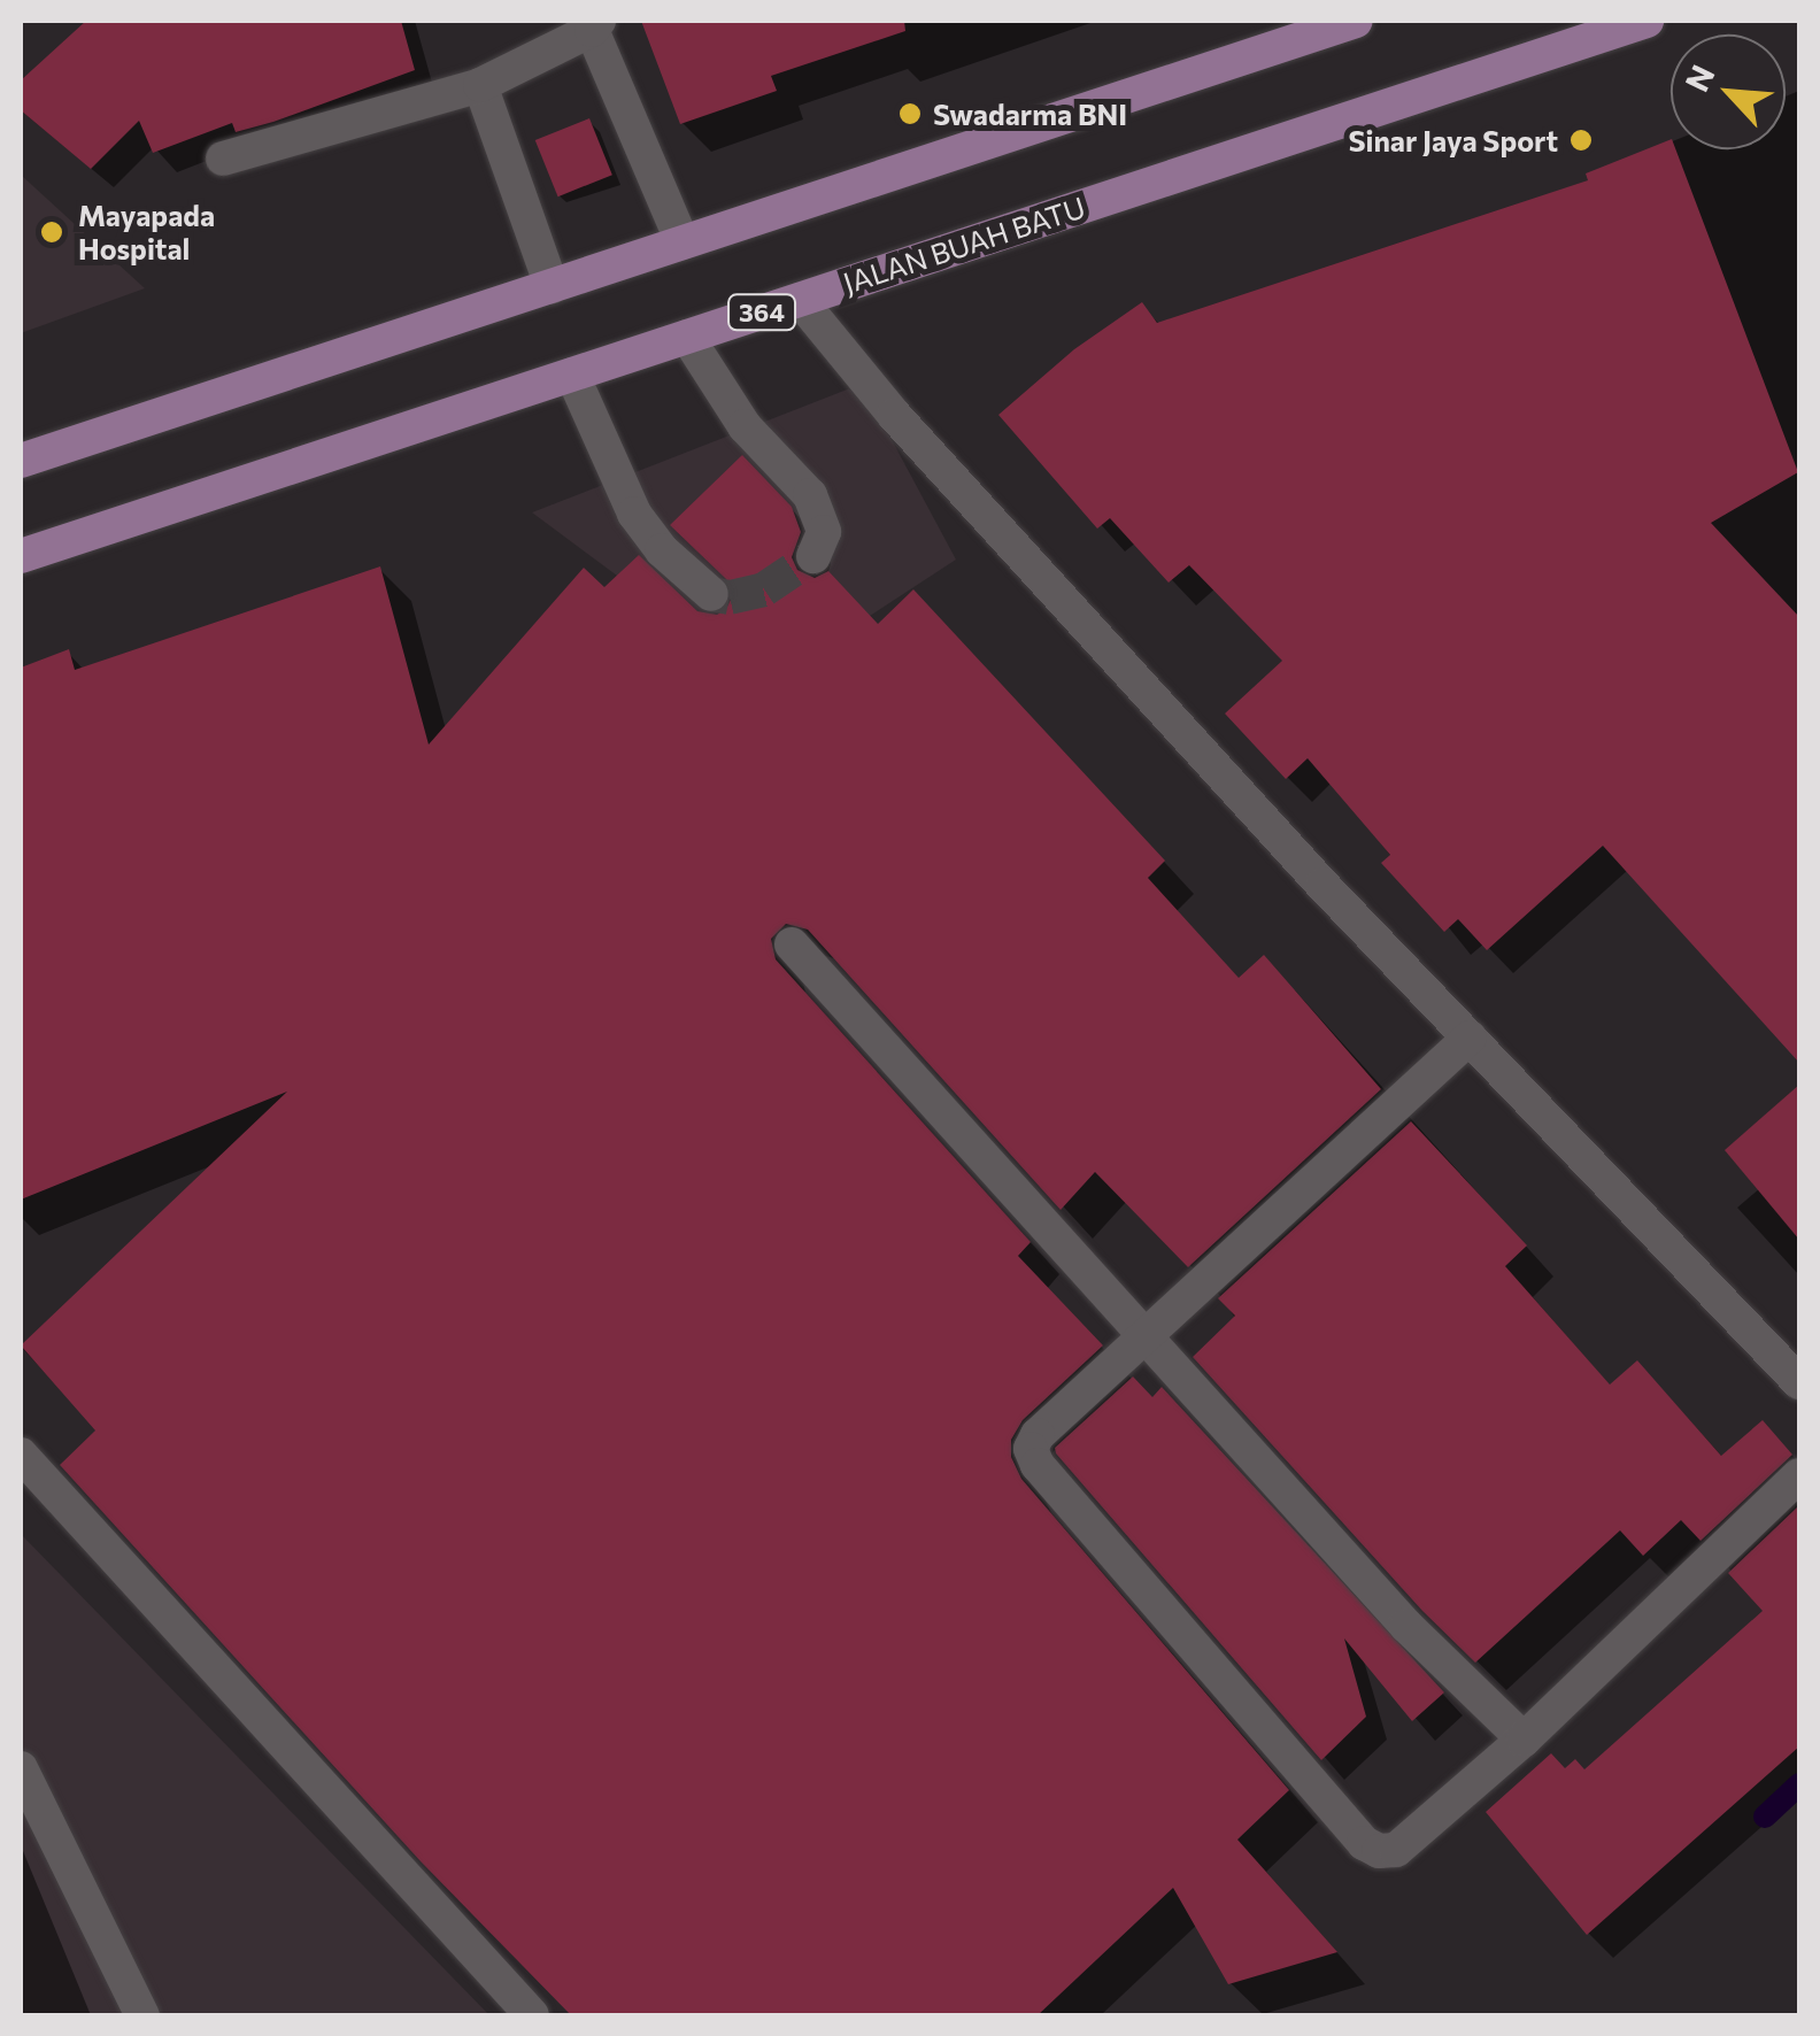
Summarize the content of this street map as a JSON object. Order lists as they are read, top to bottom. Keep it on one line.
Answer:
{"streets":{"main road":["JALAN BUAH BATU","364"]},"places":["Swadarma BNI","Sinar Jaya Sport","Mayapada Hospital"],"north":"top left"}
